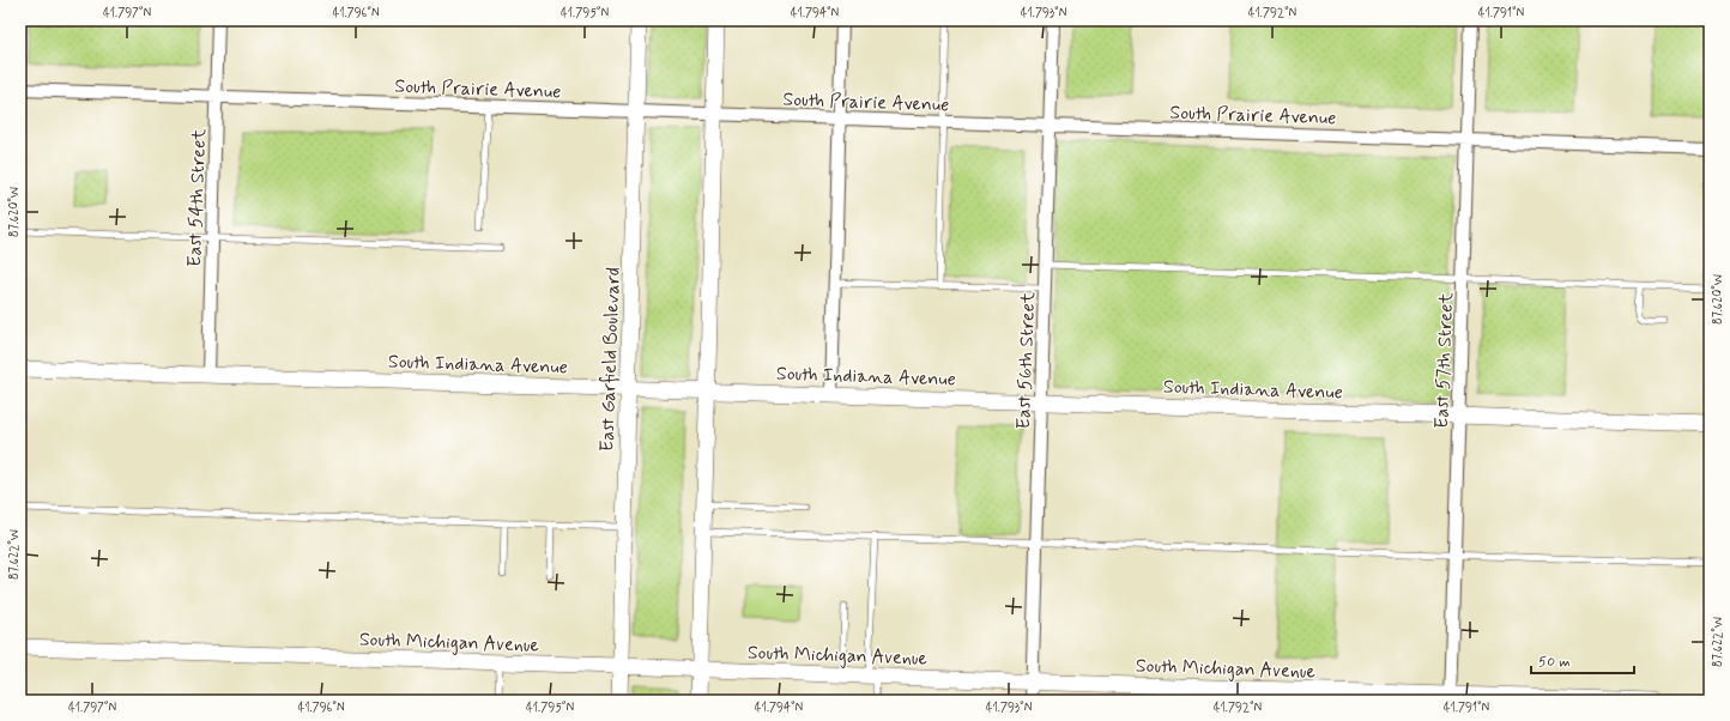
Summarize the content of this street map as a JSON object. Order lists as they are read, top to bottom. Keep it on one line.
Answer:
{"streets":{"street":["South Prairie Avenue","East 54th Street","East Garfield Boulevard","East 56th Street","East 57th Street","South Indiana Avenue","South Michigan Avenue"]},"crossings":[["South Prairie Avenue","East 54th Street"],["South Prairie Avenue","East Garfield Boulevard"],["South Prairie Avenue","East 56th Street"],["South Prairie Avenue","East 57th Street"],["East 54th Street","South Indiana Avenue"],["East Garfield Boulevard","South Indiana Avenue"],["East Garfield Boulevard","South Michigan Avenue"],["East 56th Street","South Indiana Avenue"],["East 56th Street","South Michigan Avenue"],["East 57th Street","South Indiana Avenue"],["East 57th Street","South Michigan Avenue"]],"scale_bar":"50 m","coordinates":["41.797°N","41.796°N","41.795°N","41.794°N","41.793°N","41.792°N","41.791°N","87.620°W","87.622°W"]}
